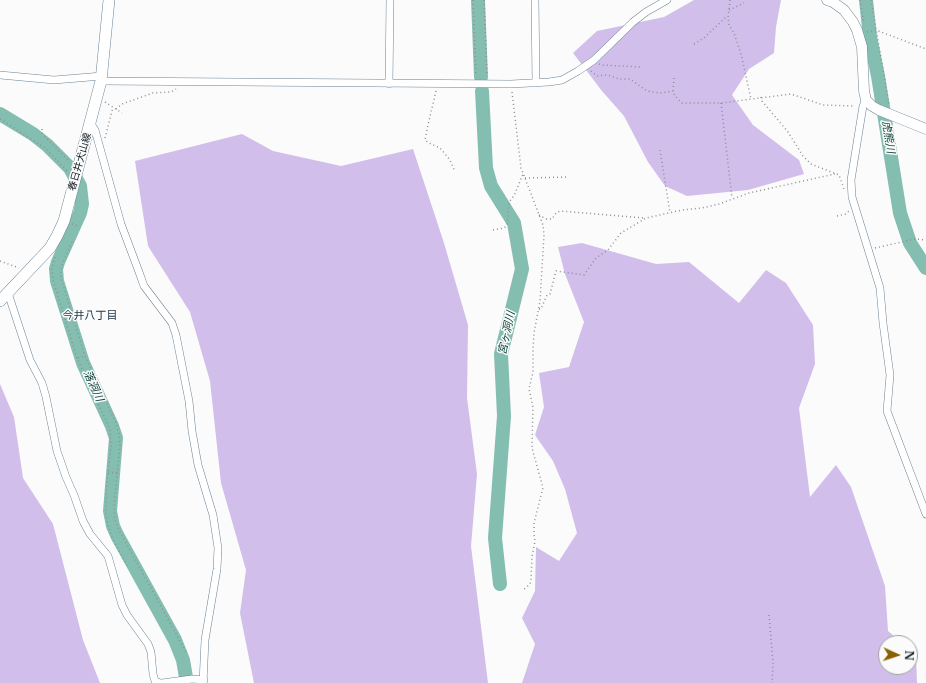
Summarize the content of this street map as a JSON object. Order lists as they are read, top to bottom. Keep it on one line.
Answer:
{"streets":{"main road":["春日井犬山線"]},"districts":["今井八丁目"],"water":["虎熊川","宮ヶ洞川","落洞川"],"north":"right"}
